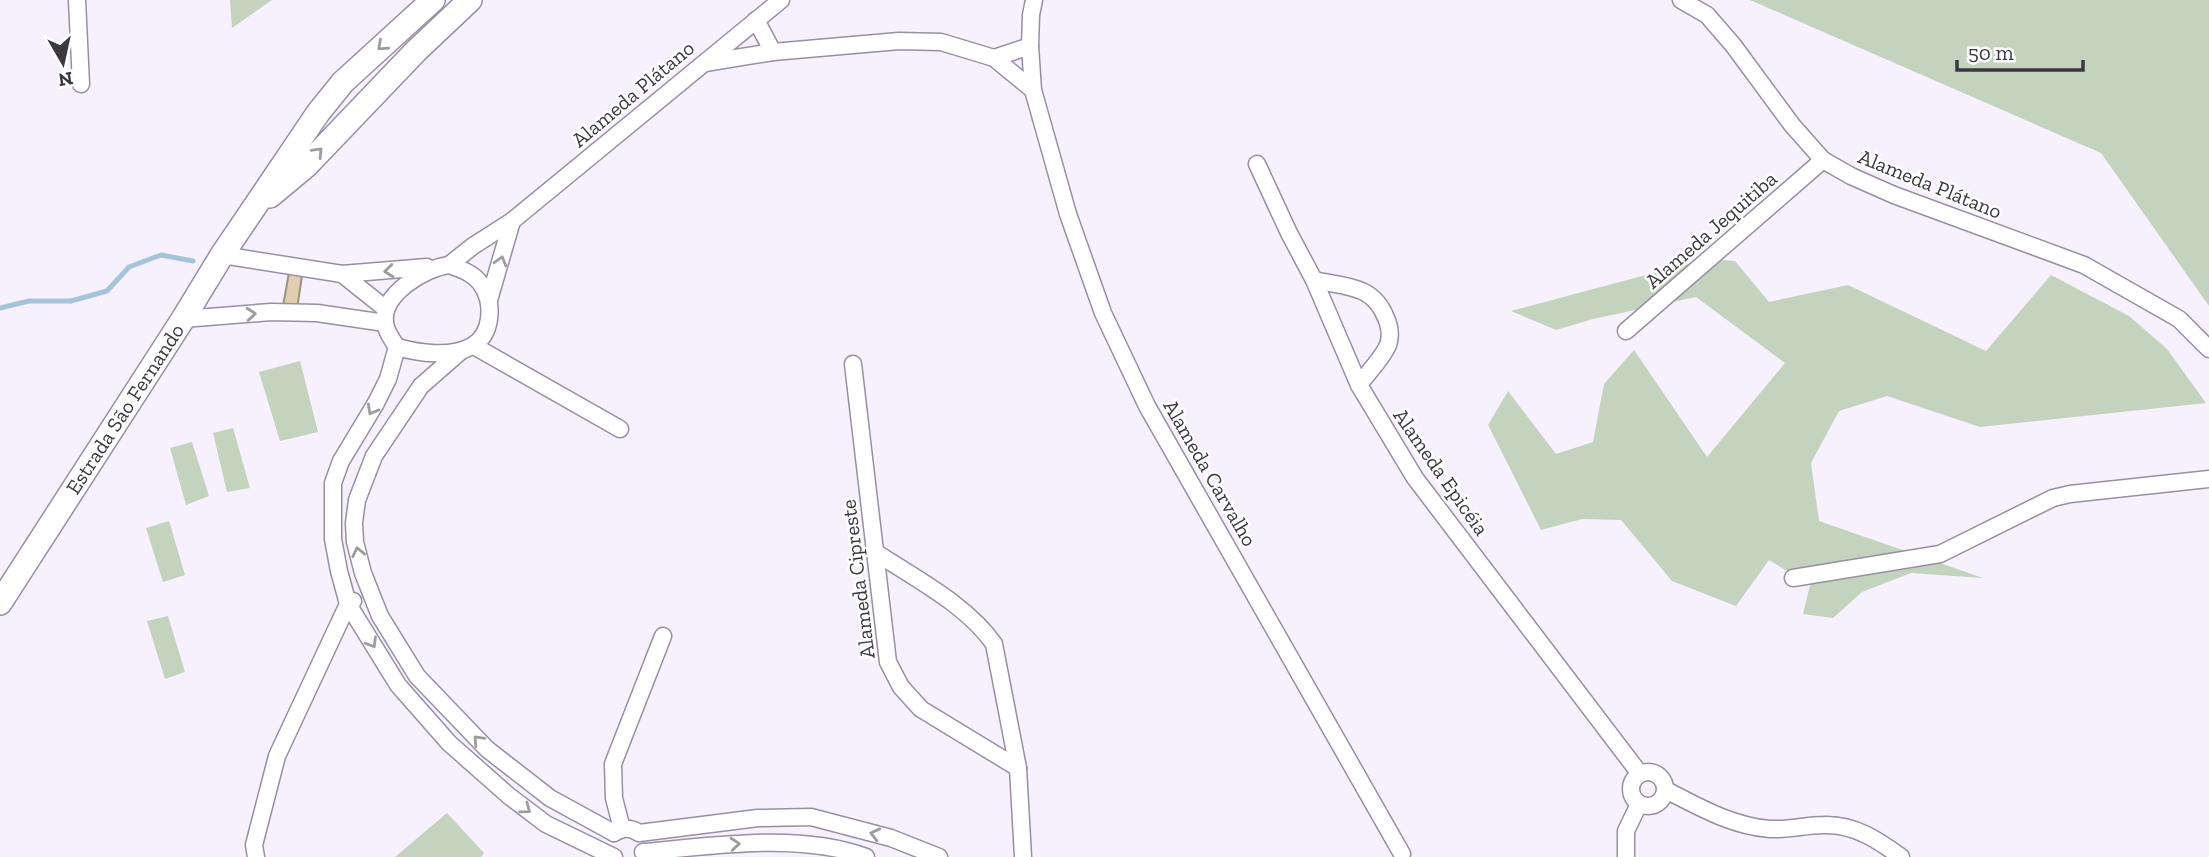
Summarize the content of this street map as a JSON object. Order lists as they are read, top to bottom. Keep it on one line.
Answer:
{"streets":{"main road":["Estrada São Fernando"],"street":["Alameda Plátano","Alameda Jequitiba","Alameda Epicéia","Alameda Carvalho","Alameda Cipreste"]},"crossings":[["Alameda Plátano","Alameda Jequitiba"]],"scale_bar":"50 m","north":"bottom"}
